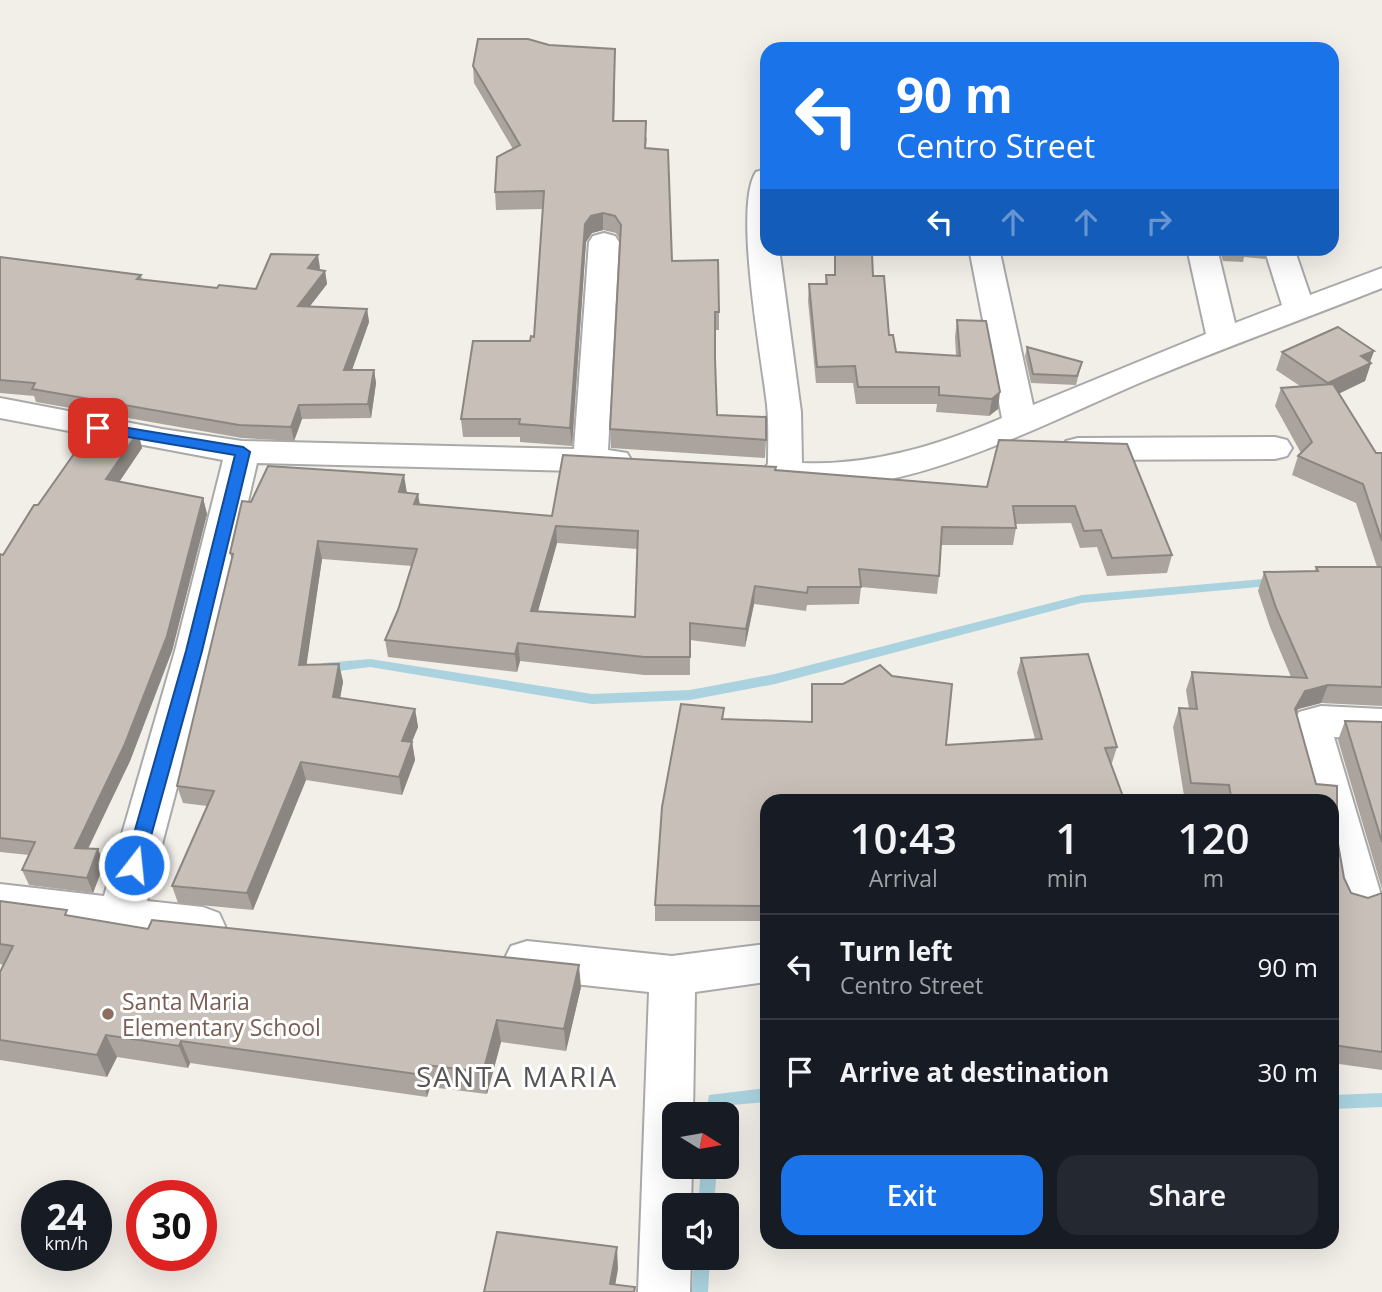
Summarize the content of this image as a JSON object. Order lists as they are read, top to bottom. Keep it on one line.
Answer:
{"districts":["SANTA MARIA"],"places":["Santa Maria Elementary School"],"north":"right","page":{"turn":["90 m","Centro Street"],"eta":["10:43","Arrival","1","min","120","m"],"list":[{"name":"Turn left","note":"Centro Street","value":"90 m"},{"name":"Arrive at destination","value":"30 m"}],"buttons":["Exit","Share"],"speed":"24 km/h","limit":"30"}}
